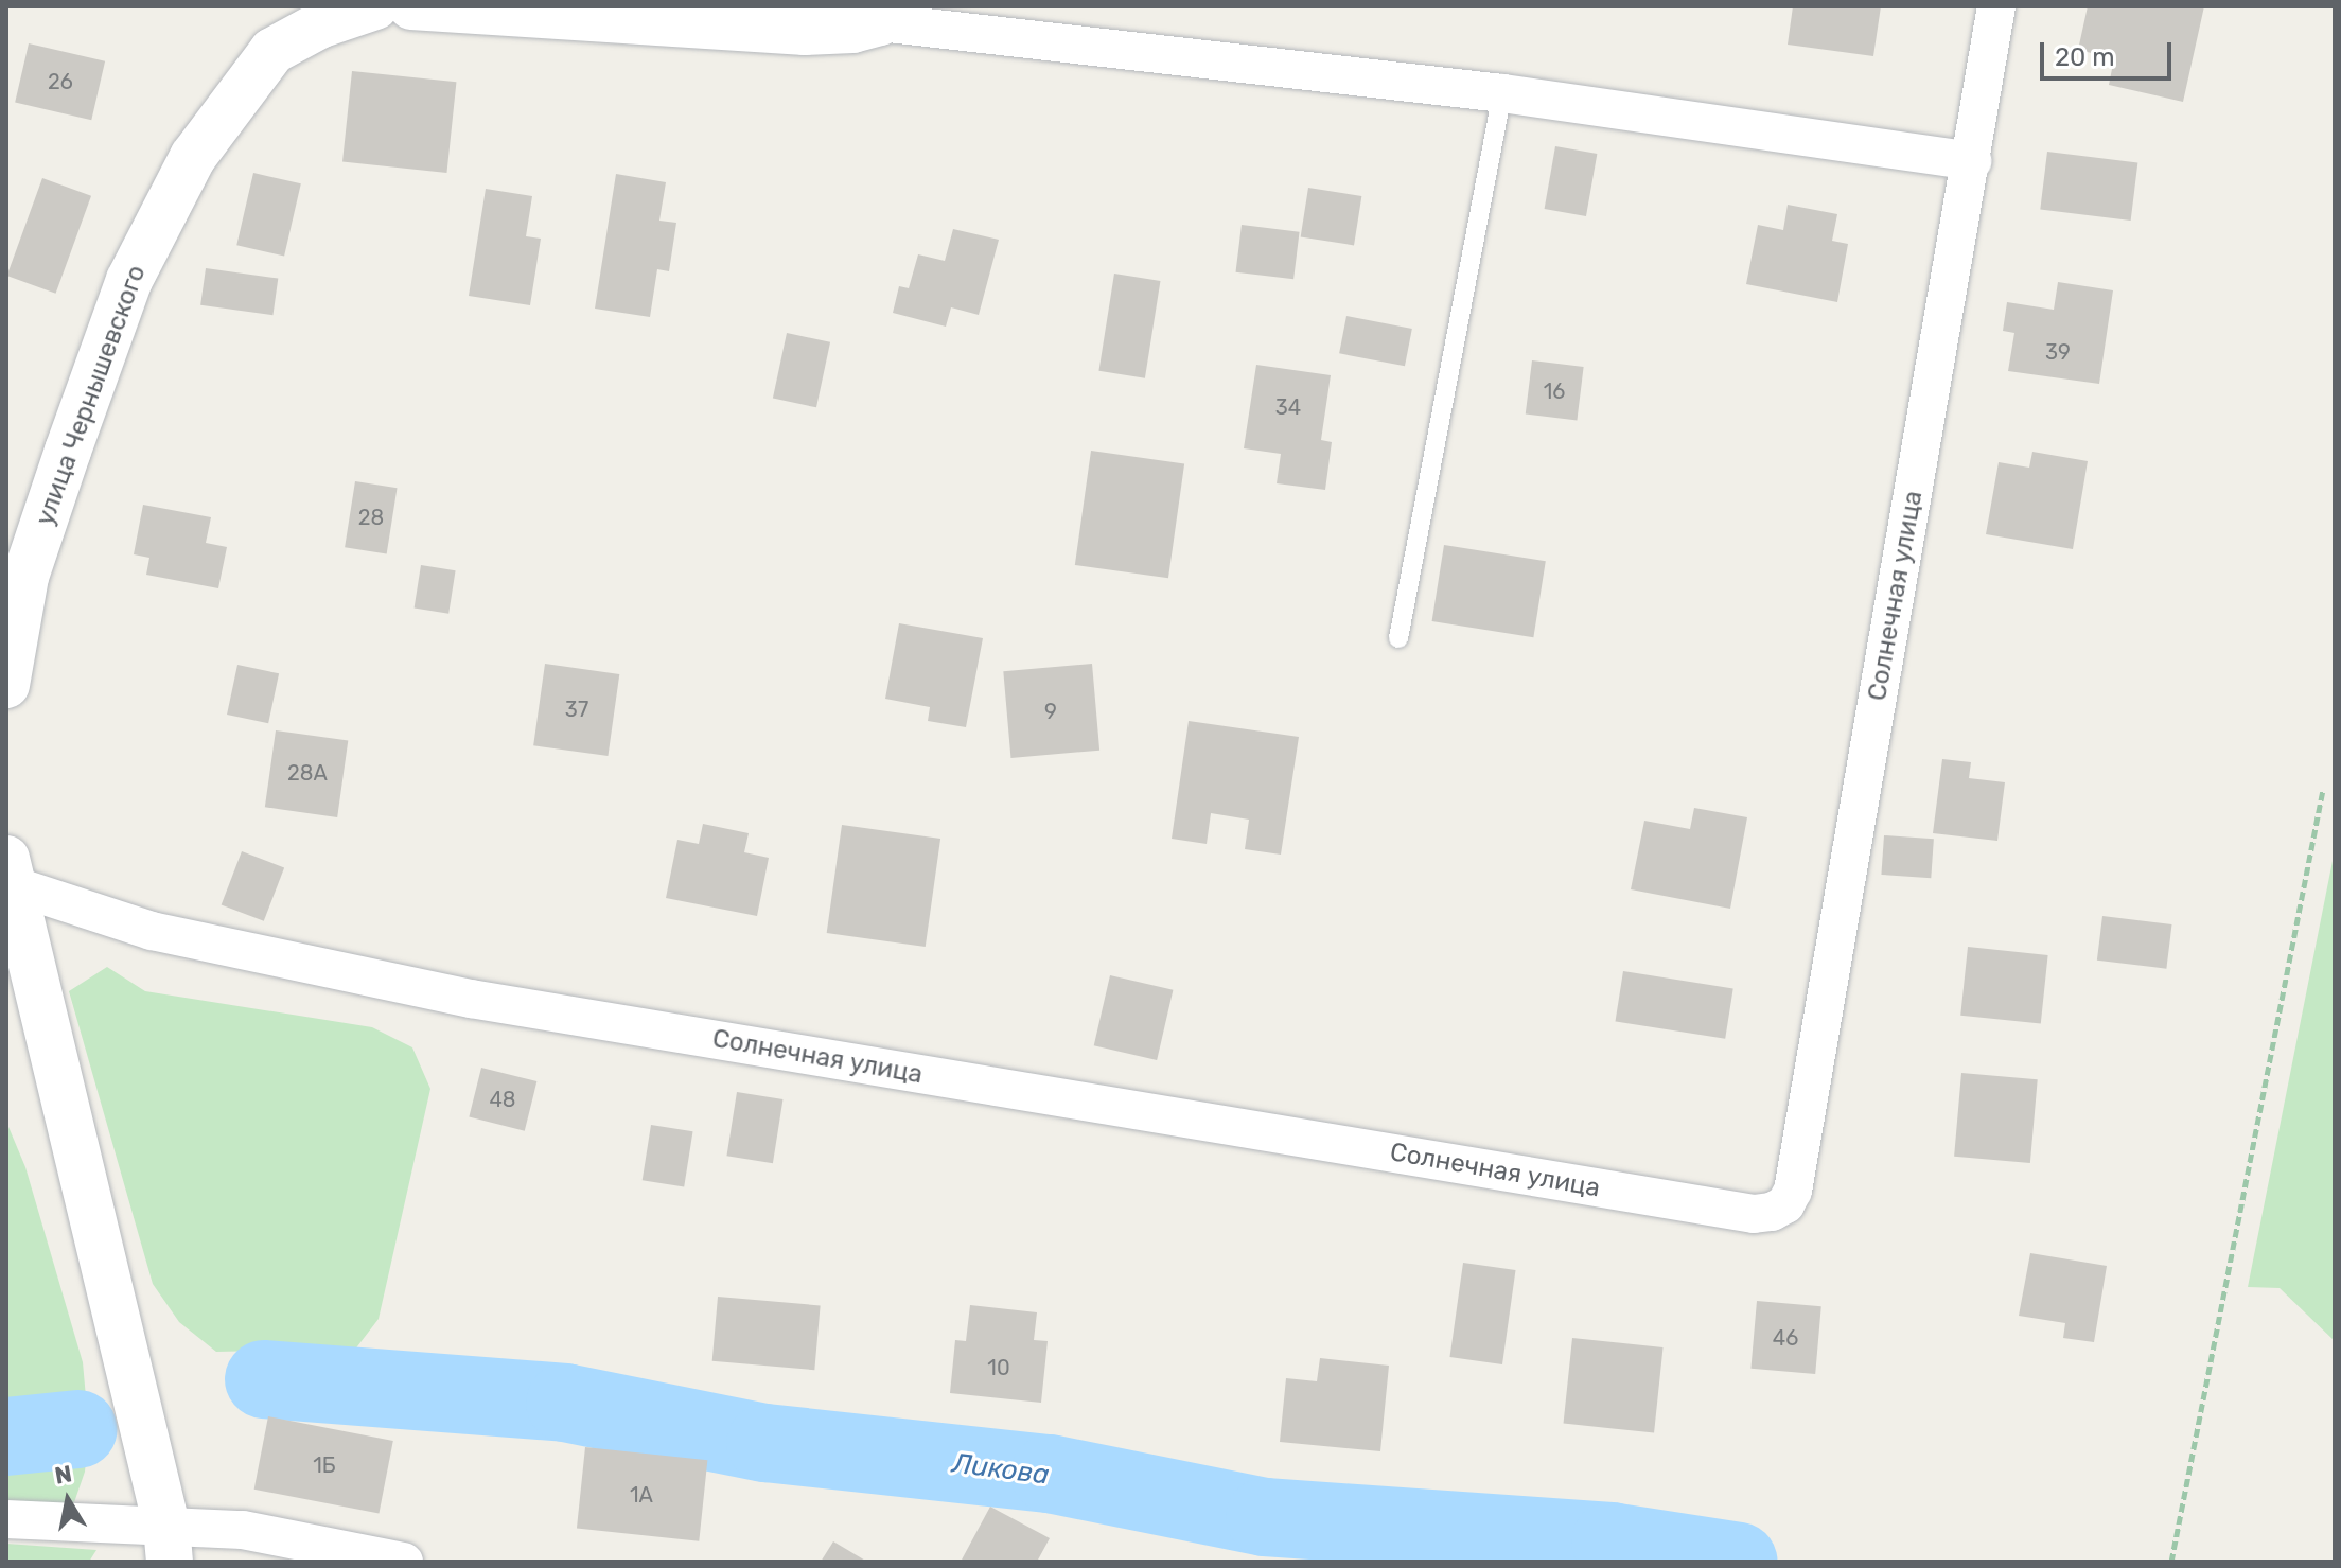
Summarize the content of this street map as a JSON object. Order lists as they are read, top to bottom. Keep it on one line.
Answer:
{"streets":{"street":["улица Чернышевского","Солнечная улица"]},"water":["Ликова"],"house_numbers":["26","39","16","34","28","37","9","28А","48","46","10","1Б","1А"],"scale_bar":"20 m","north":"top"}
